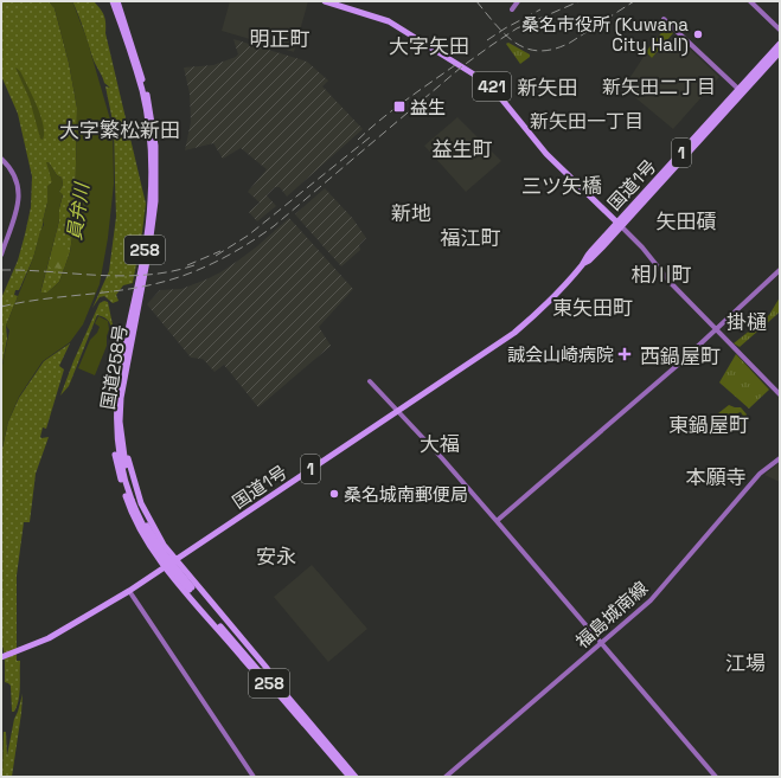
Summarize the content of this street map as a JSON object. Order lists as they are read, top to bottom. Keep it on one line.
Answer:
{"streets":{"highway":["421","1","国道1号","258","国道258号"],"street":["福島城南線"]},"crossings":[["421","国道1号"]],"districts":["明正町","大字矢田","新矢田二丁目","新矢田","新矢田一丁目","大字繁松新田","益生町","三ツ矢橋","新地","矢田磧","福江町","相川町","東矢田町","掛樋","西鍋屋町","東鍋屋町","大福","本願寺","安永","江場"],"water":["員弁川"],"places":{"other":["桑名市役所 (Kuwana City Hall)","桑名城南郵便局"],"transit":["益生"],"health":["誠会山崎病院"]}}
